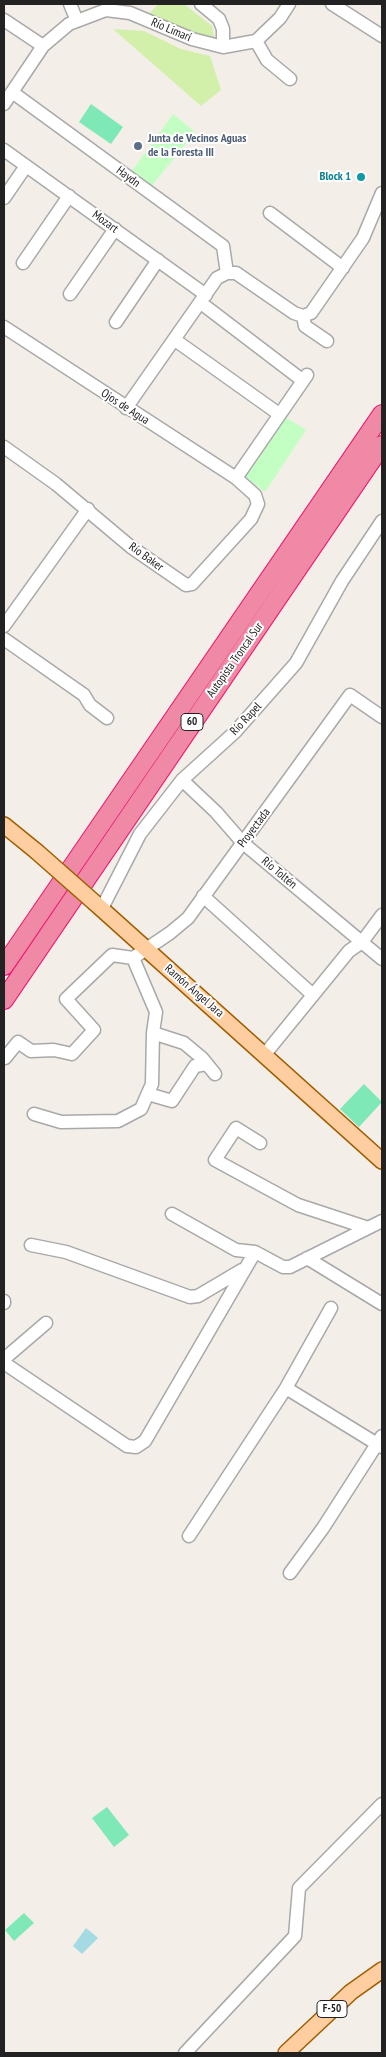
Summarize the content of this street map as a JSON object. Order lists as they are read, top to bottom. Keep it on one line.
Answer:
{"streets":{"highway":["Autopista Troncal Sur","60"],"main road":["Ramón Ángel Jara","F-50"],"street":["Río Limarí","Haydn","Mozart","Ojos de Agua","Río Baker","Río Rapel","Proyectada","Río Toltén"]},"crossings":[["Río Limarí","Haydn"],["Ojos de Agua","Río Baker"],["Río Rapel","Río Toltén"],["Río Rapel","Ramón Ángel Jara"],["Proyectada","Río Toltén"],["Proyectada","Ramón Ángel Jara"]],"places":["Junta de Vecinos Aguas de la Foresta III","Block 1"]}
